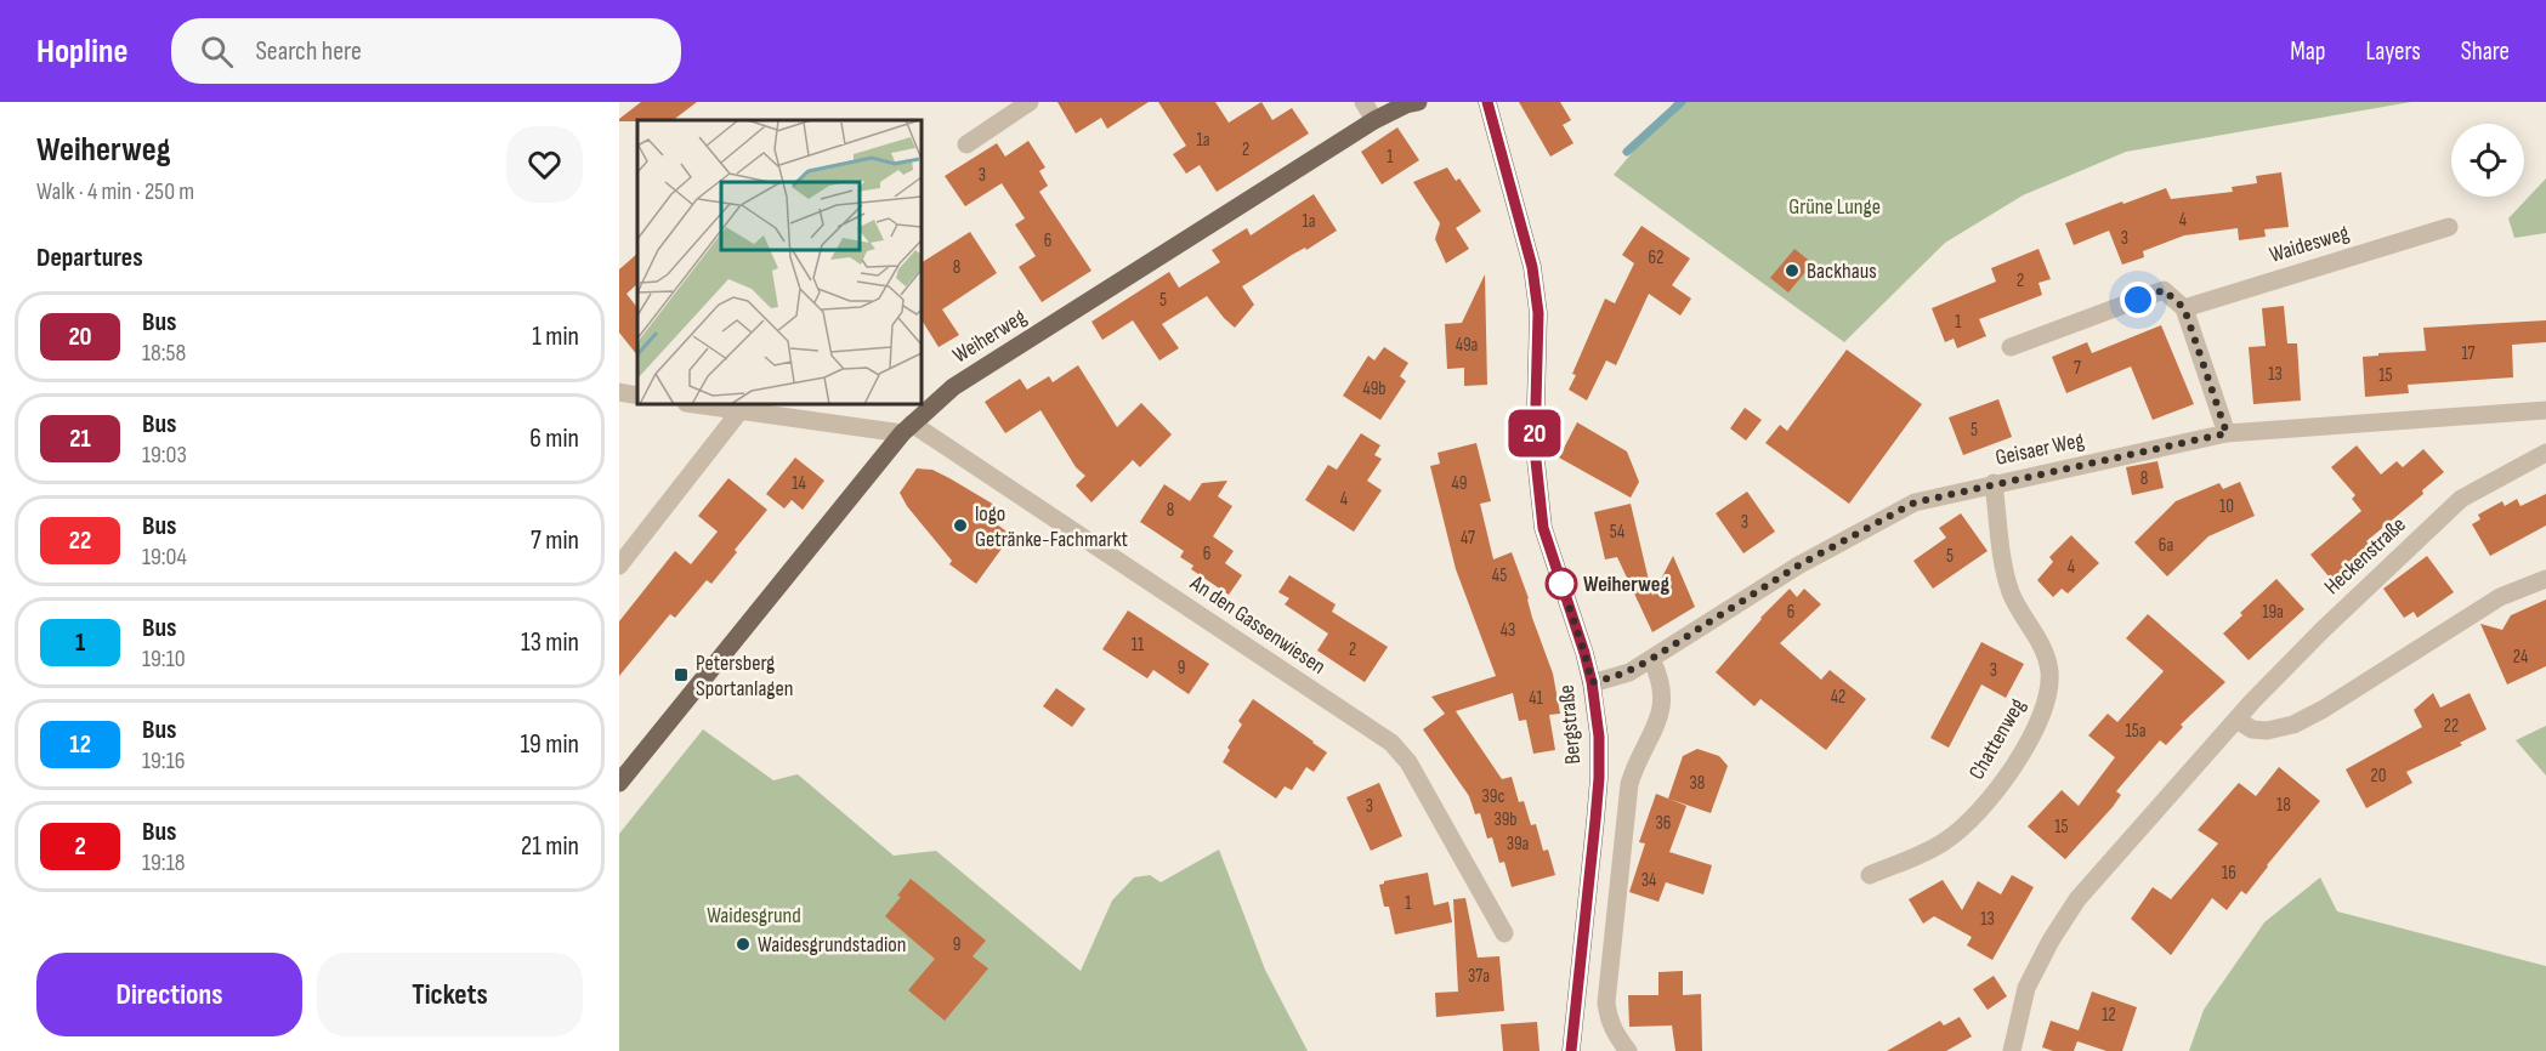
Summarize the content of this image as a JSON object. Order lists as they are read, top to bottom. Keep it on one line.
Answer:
{"streets":{"main road":["Weiherweg","Bergstraße"],"street":["Waidesweg","Geisaer Weg","Heckenstraße","An den Gassenwiesen","Chattenweg"]},"crossings":[["Weiherweg","An den Gassenwiesen"],["Geisaer Weg","Bergstraße"],["Geisaer Weg","Chattenweg"]],"parks":["Grüne Lunge","Waidesgrund"],"places":{"other":["Backhaus","logo Getränke-Fachmarkt","Weiherweg","Waidesgrundstadion"],"transit":["Petersberg Sportanlagen"]},"lines":["bus line 20"],"house_numbers":["1a","2","1","3","4","1a","3","6","62","8","2","5","1","49a","17","7","13","15","49b","5","8","14","49","4","10","8","3","54","47","6a","6","5","4","45","6","19a","43","11","2","24","9","3","42","41","22","15a","20","38","39c","18","3","39b","36","15","39a","16","34","1","13","9","37a","12"],"page":{"header":"Hopline","search":"Search here","nav":["Map","Layers","Share"],"heading":[["Weiherweg","Walk · 4 min · 250 m"],"Departures"],"on_map":"20","list":[{"mark":"20","name":"Bus","note":"18:58","value":"1 min"},{"mark":"21","name":"Bus","note":"19:03","value":"6 min"},{"mark":"22","name":"Bus","note":"19:04","value":"7 min"},{"mark":"1","name":"Bus","note":"19:10","value":"13 min"},{"mark":"12","name":"Bus","note":"19:16","value":"19 min"},{"mark":"2","name":"Bus","note":"19:18","value":"21 min"}],"buttons":["Directions","Tickets"]}}
